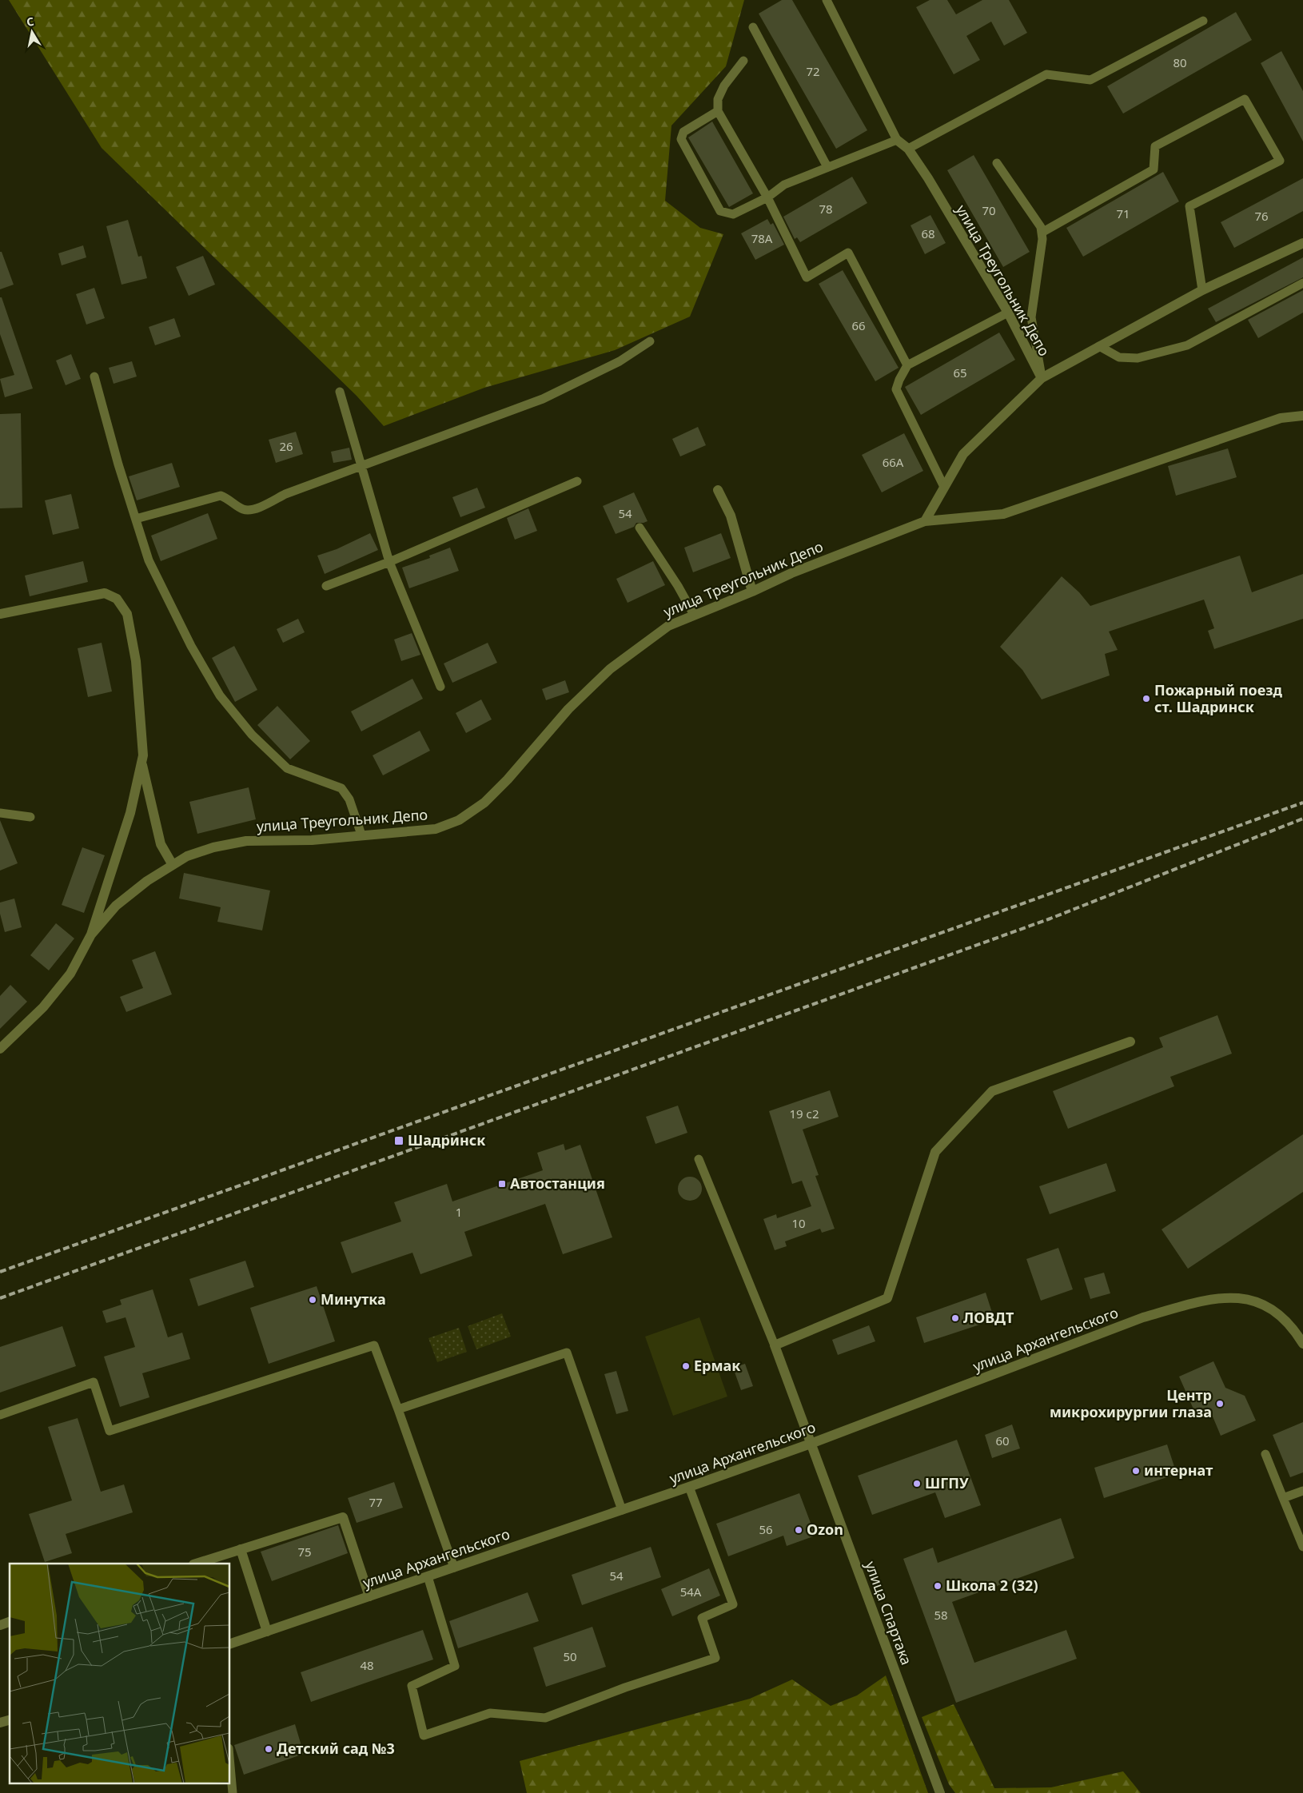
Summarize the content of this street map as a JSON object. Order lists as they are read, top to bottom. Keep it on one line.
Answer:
{"streets":{"street":["улица Треугольник Депо","улица Архангельского","улица Спартака"]},"crossings":[["улица Архангельского","улица Спартака"]],"places":{"other":["Пожарный поезд ст. Шадринск","Минутка","ЛОВДТ","Ермак","Центр микрохирургии глаза","интернат","ШГПУ","Ozon","Школа 2 (32)","Детский сад №3"],"transit":["Шадринск","Автостанция"]},"house_numbers":["80","72","78","70","71","76","68","78А","66","65","26","66А","54","19 с2","1","10","60","77","56","75","54","54А","58","50","48"],"north":"top"}
